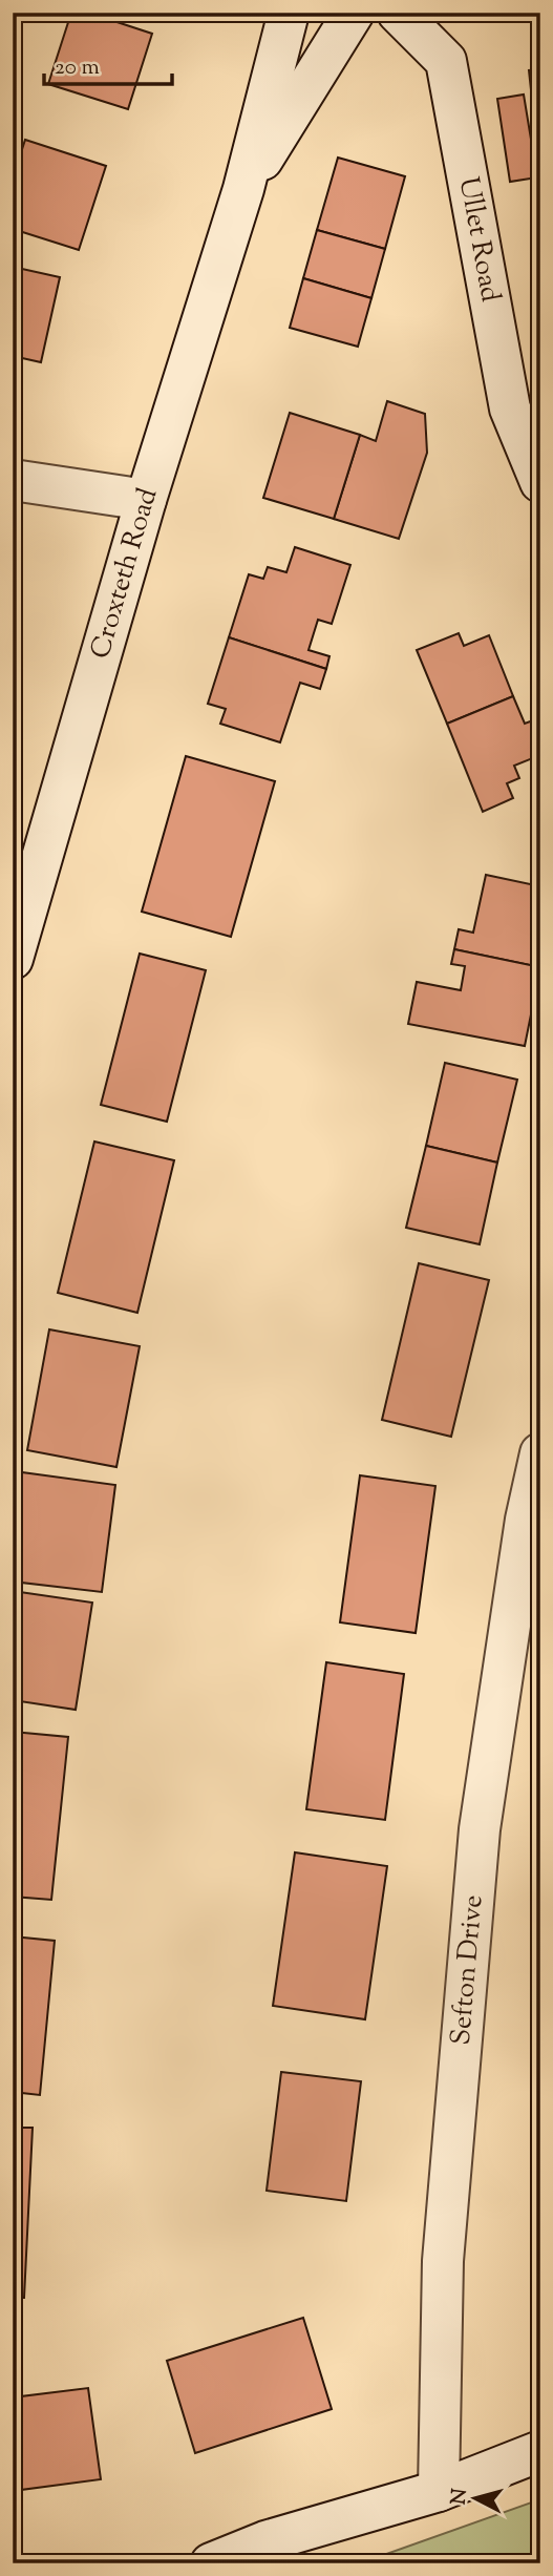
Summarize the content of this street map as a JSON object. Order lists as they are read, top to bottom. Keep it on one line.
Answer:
{"streets":{"main road":["Ullet Road","Croxteth Road","Sefton Drive"]},"scale_bar":"20 m","north":"left"}
